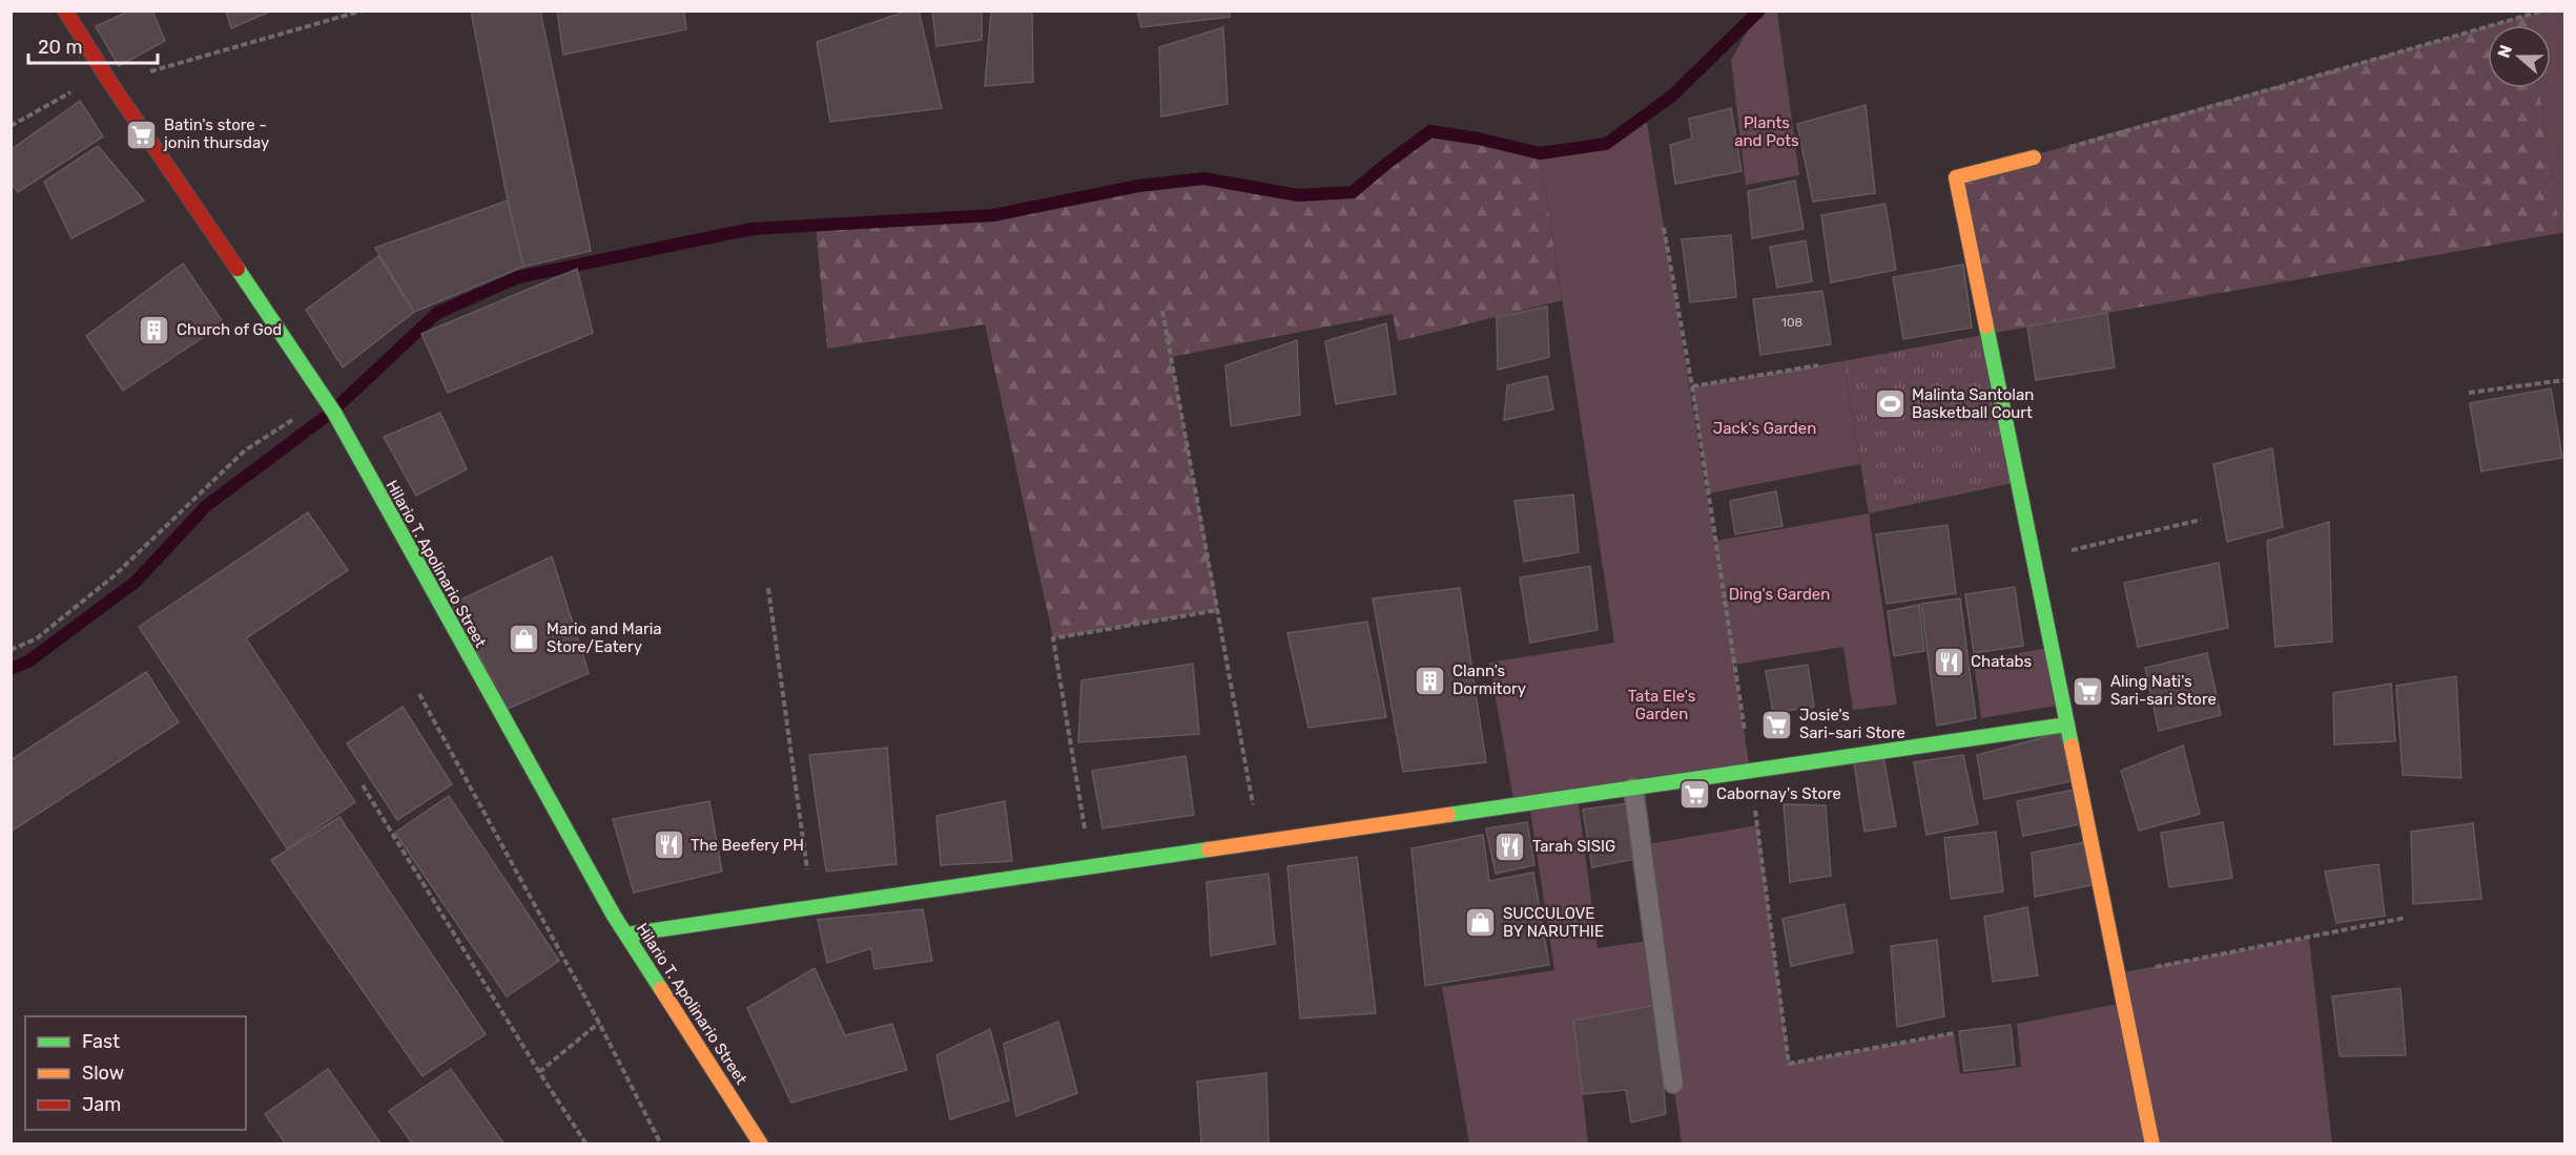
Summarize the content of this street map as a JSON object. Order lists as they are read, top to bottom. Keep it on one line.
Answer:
{"streets":{"street":["Hilario T. Apolinario Street"]},"parks":["Plants and Pots","Jack's Garden","Ding's Garden","Tata Ele's Garden"],"places":{"supermarket":["Batin's store - jonin thursday","Aling Nati's Sari-sari Store","Josie's Sari-sari Store","Cabornay's Store"],"building":["Church of God","Clann's Dormitory"],"sports":["Malinta Santolan Basketball Court"],"shop":["Mario and Maria Store/Eatery","SUCCULOVE BY NARUTHIE"],"restaurant":["Chatabs","The Beefery PH","Tarah SISIG"]},"house_numbers":["108"],"legend":["Fast","Slow","Jam"],"scale_bar":"20 m","north":"left"}
